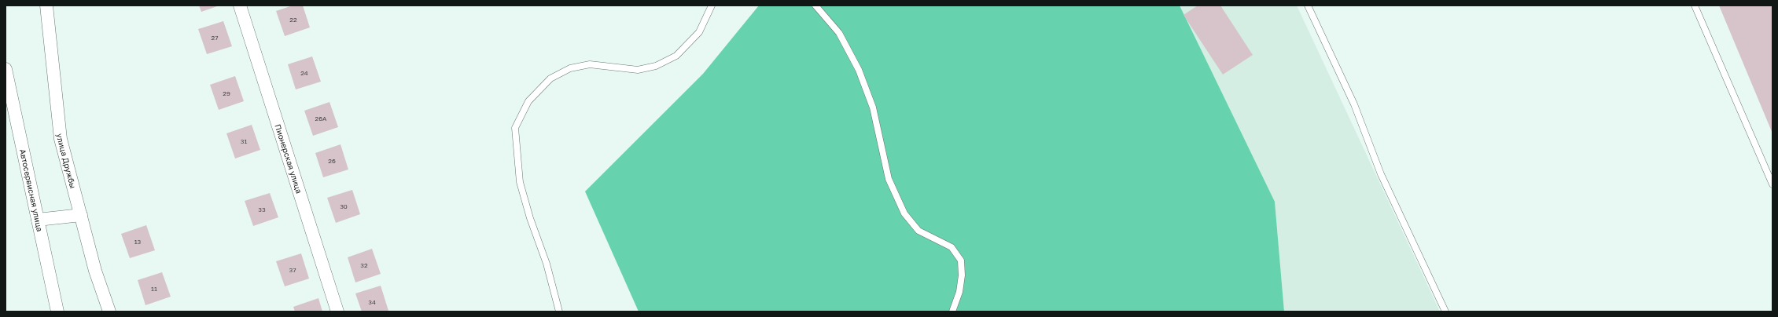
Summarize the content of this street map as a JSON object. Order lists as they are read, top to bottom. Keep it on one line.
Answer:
{"streets":{"street":["Пионерская улица","улица Дружбы","Автосервисная улица"]},"house_numbers":["22","27","24","29","26А","31","26","30","33","13","32","37","11","34"]}
